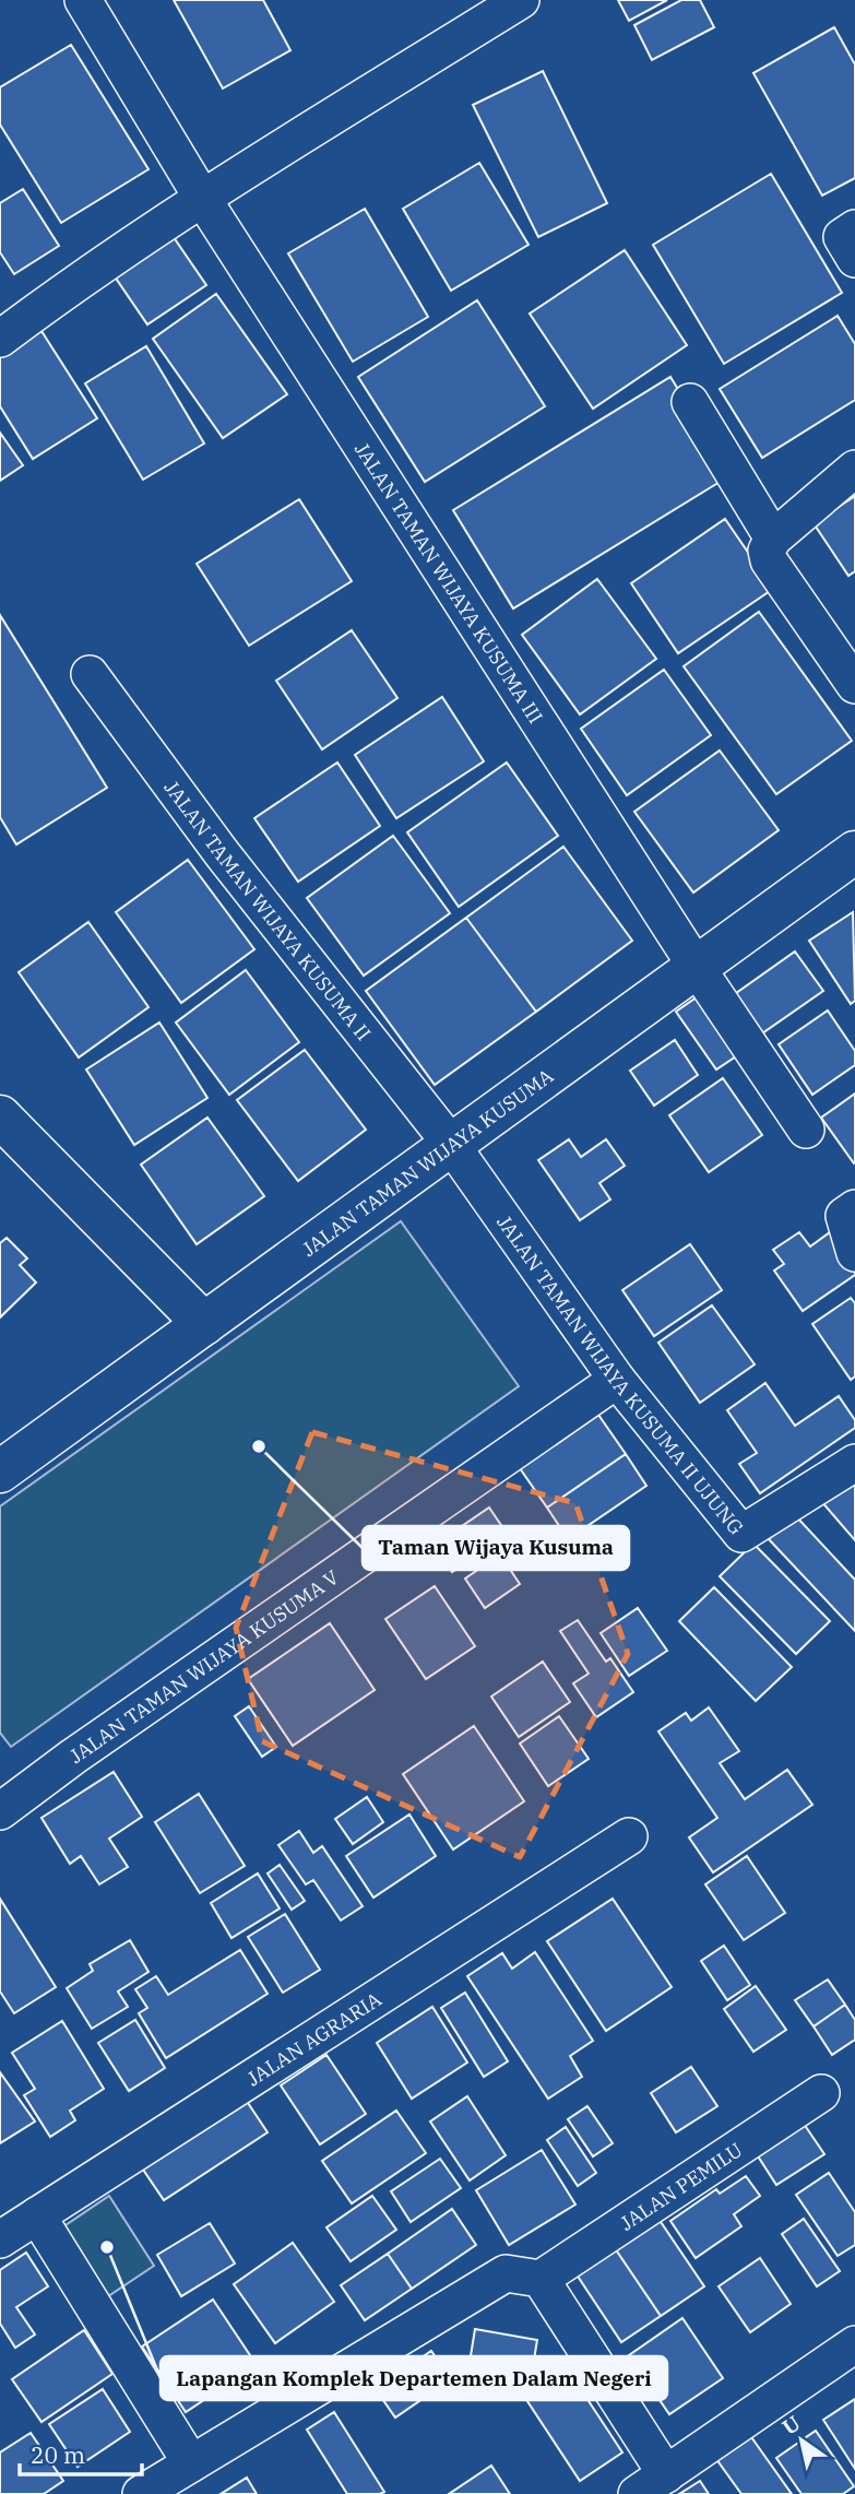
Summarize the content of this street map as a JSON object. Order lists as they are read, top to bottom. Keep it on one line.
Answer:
{"streets":{"street":["JALAN TAMAN WIJAYA KUSUMA III","JALAN TAMAN WIJAYA KUSUMA II","JALAN TAMAN WIJAYA KUSUMA","JALAN TAMAN WIJAYA KUSUMA II UJUNG","JALAN TAMAN WIJAYA KUSUMA V","JALAN AGRARIA","JALAN PEMILU"]},"crossings":[["JALAN TAMAN WIJAYA KUSUMA III","JALAN TAMAN WIJAYA KUSUMA"],["JALAN TAMAN WIJAYA KUSUMA II","JALAN TAMAN WIJAYA KUSUMA"],["JALAN TAMAN WIJAYA KUSUMA II","JALAN TAMAN WIJAYA KUSUMA II UJUNG"],["JALAN TAMAN WIJAYA KUSUMA","JALAN TAMAN WIJAYA KUSUMA II UJUNG"],["JALAN TAMAN WIJAYA KUSUMA II UJUNG","JALAN TAMAN WIJAYA KUSUMA V"]],"places":["Taman Wijaya Kusuma","Lapangan Komplek Departemen Dalam Negeri"],"scale_bar":"20 m","north":"top left"}
